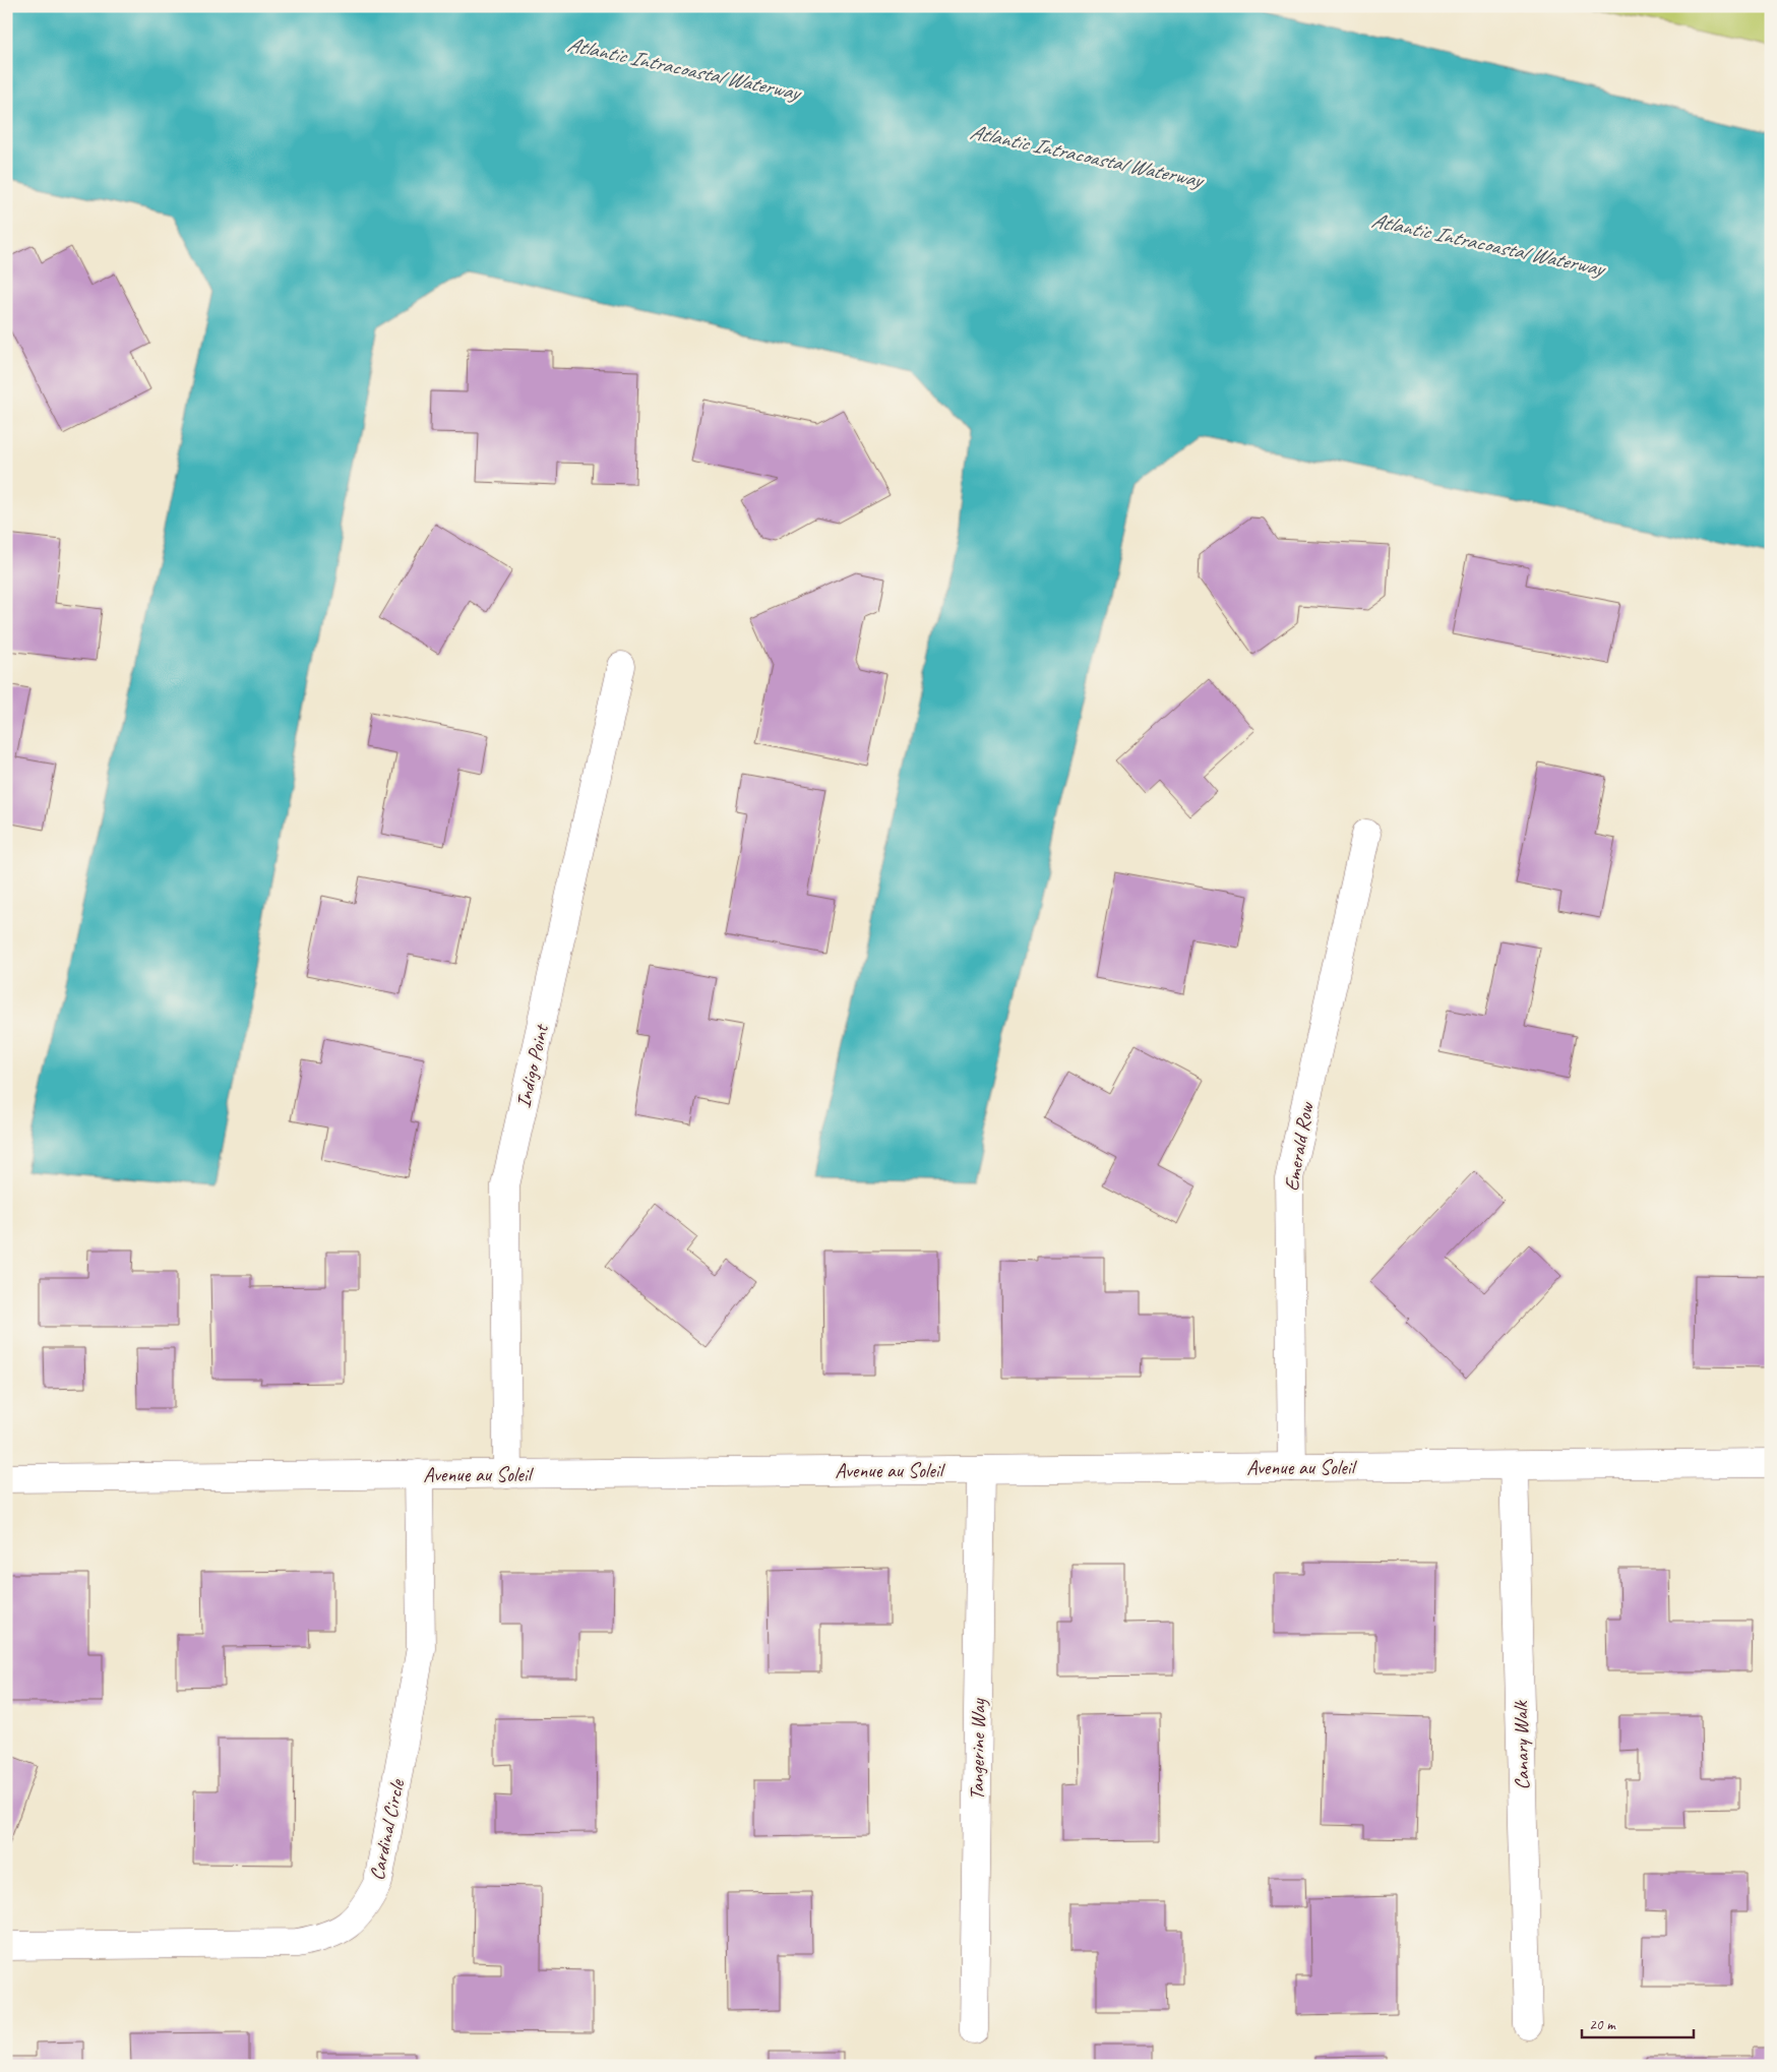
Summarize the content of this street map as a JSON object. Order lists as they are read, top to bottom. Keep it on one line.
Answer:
{"streets":{"street":["Indigo Point","Emerald Row","Avenue au Soleil","Canary Walk","Tangerine Way","Cardinal Circle"]},"crossings":[["Indigo Point","Avenue au Soleil"],["Emerald Row","Avenue au Soleil"],["Avenue au Soleil","Canary Walk"],["Avenue au Soleil","Tangerine Way"],["Avenue au Soleil","Cardinal Circle"]],"water":["Atlantic Intracoastal Waterway"],"scale_bar":"20 m"}
